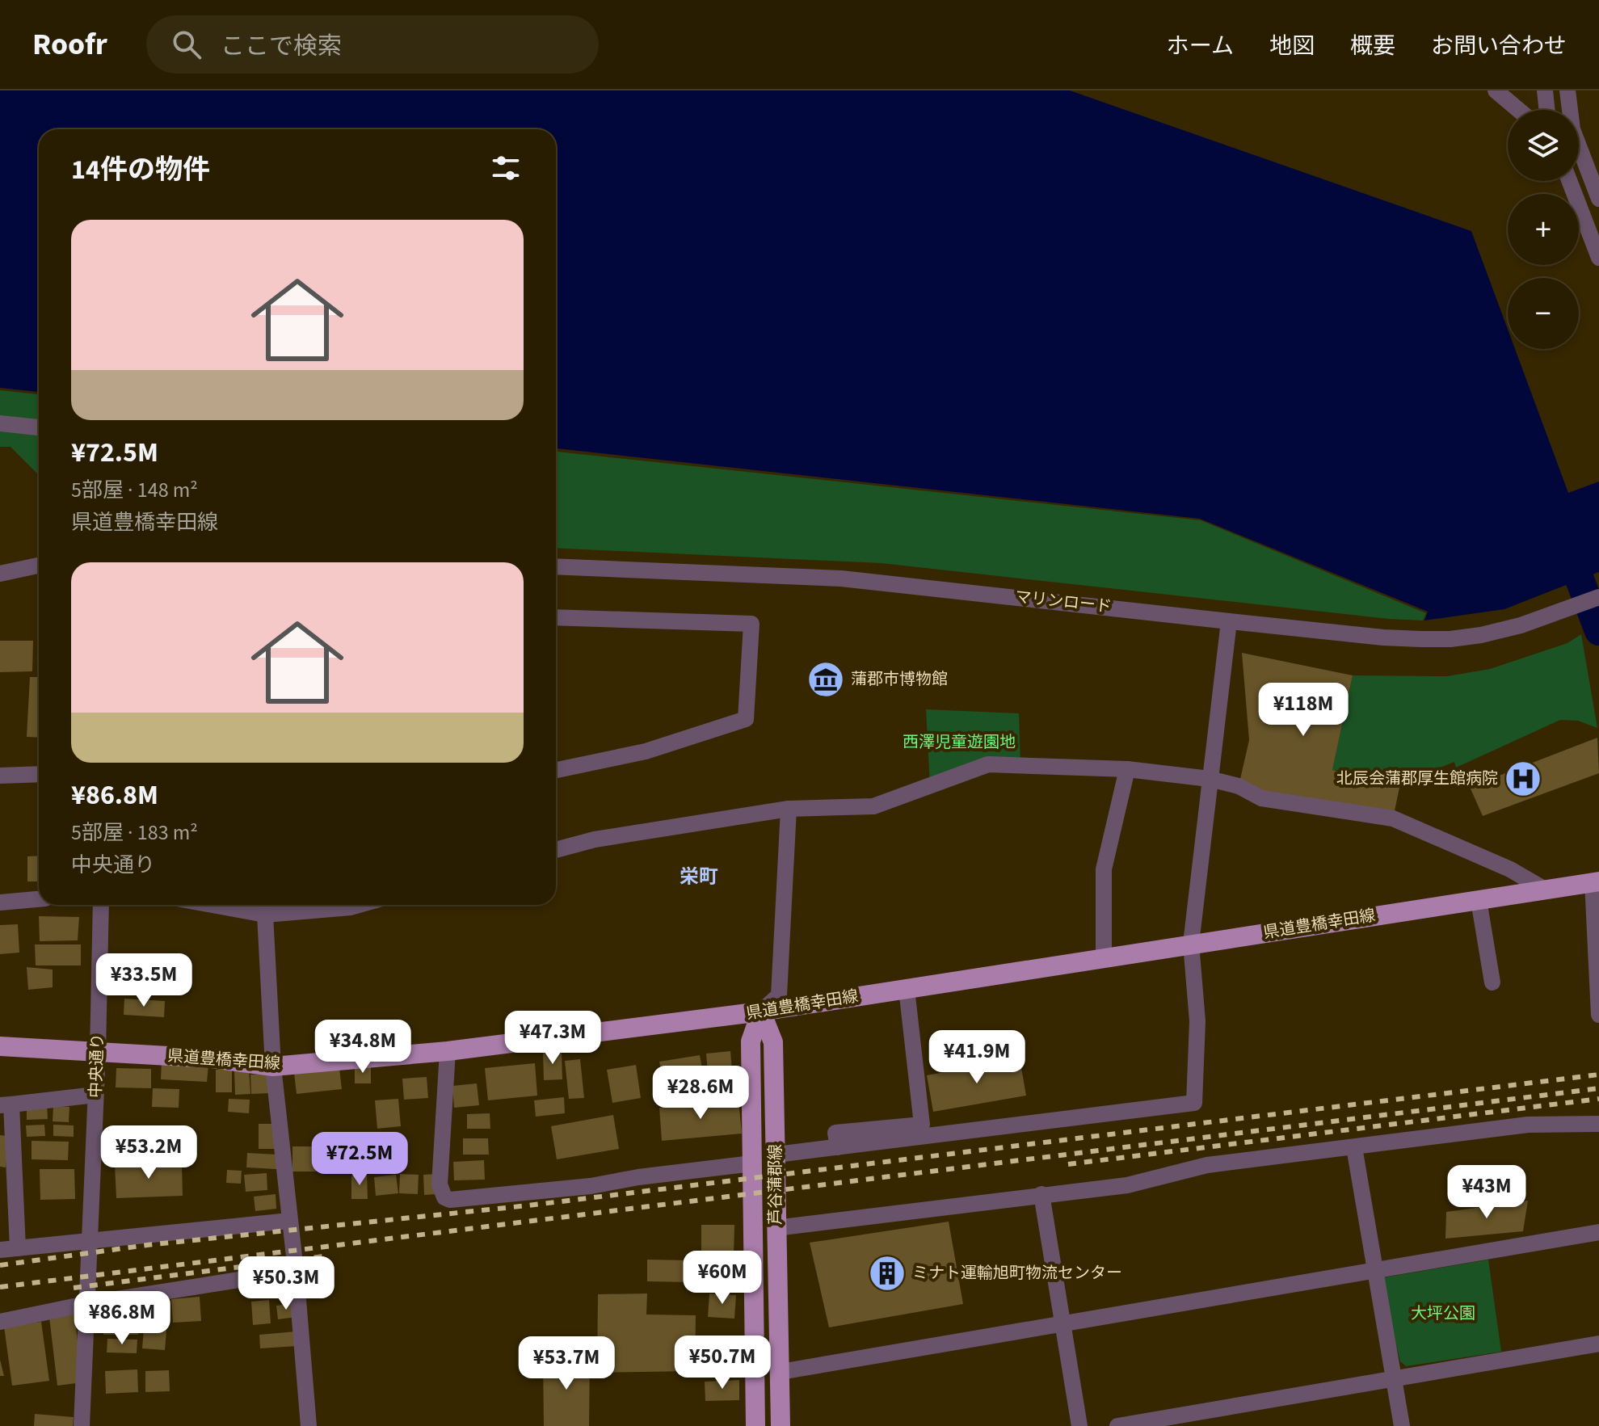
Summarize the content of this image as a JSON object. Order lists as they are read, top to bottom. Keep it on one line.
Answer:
{"streets":{"main road":["県道豊橋幸田線","芦谷蒲郡線"],"street":["マリンロード","中央通り"]},"crossings":[["県道豊橋幸田線","中央通り"],["県道豊橋幸田線","芦谷蒲郡線"]],"districts":["栄町"],"parks":["西澤児童遊園地","大坪公園"],"places":{"museum":["蒲郡市博物館"],"hospital":["北辰会蒲郡厚生館病院"],"building":["ミナト運輸旭町物流センター"]},"page":{"header":"Roofr","search":"ここで検索","nav":["ホーム","地図","概要","お問い合わせ"],"map_buttons":["+","−"],"heading":"14件の物件","list":[{"name":"¥72.5M","note":"5部屋 · 148 m² · 県道豊橋幸田線"},{"name":"¥86.8M","note":"5部屋 · 183 m² · 中央通り"}],"price":["¥118M","¥33.5M","¥47.3M","¥34.8M","¥41.9M","¥28.6M","¥53.2M","¥72.5M","¥43M","¥60M","¥50.3M","¥86.8M","¥50.7M","¥53.7M"]}}
